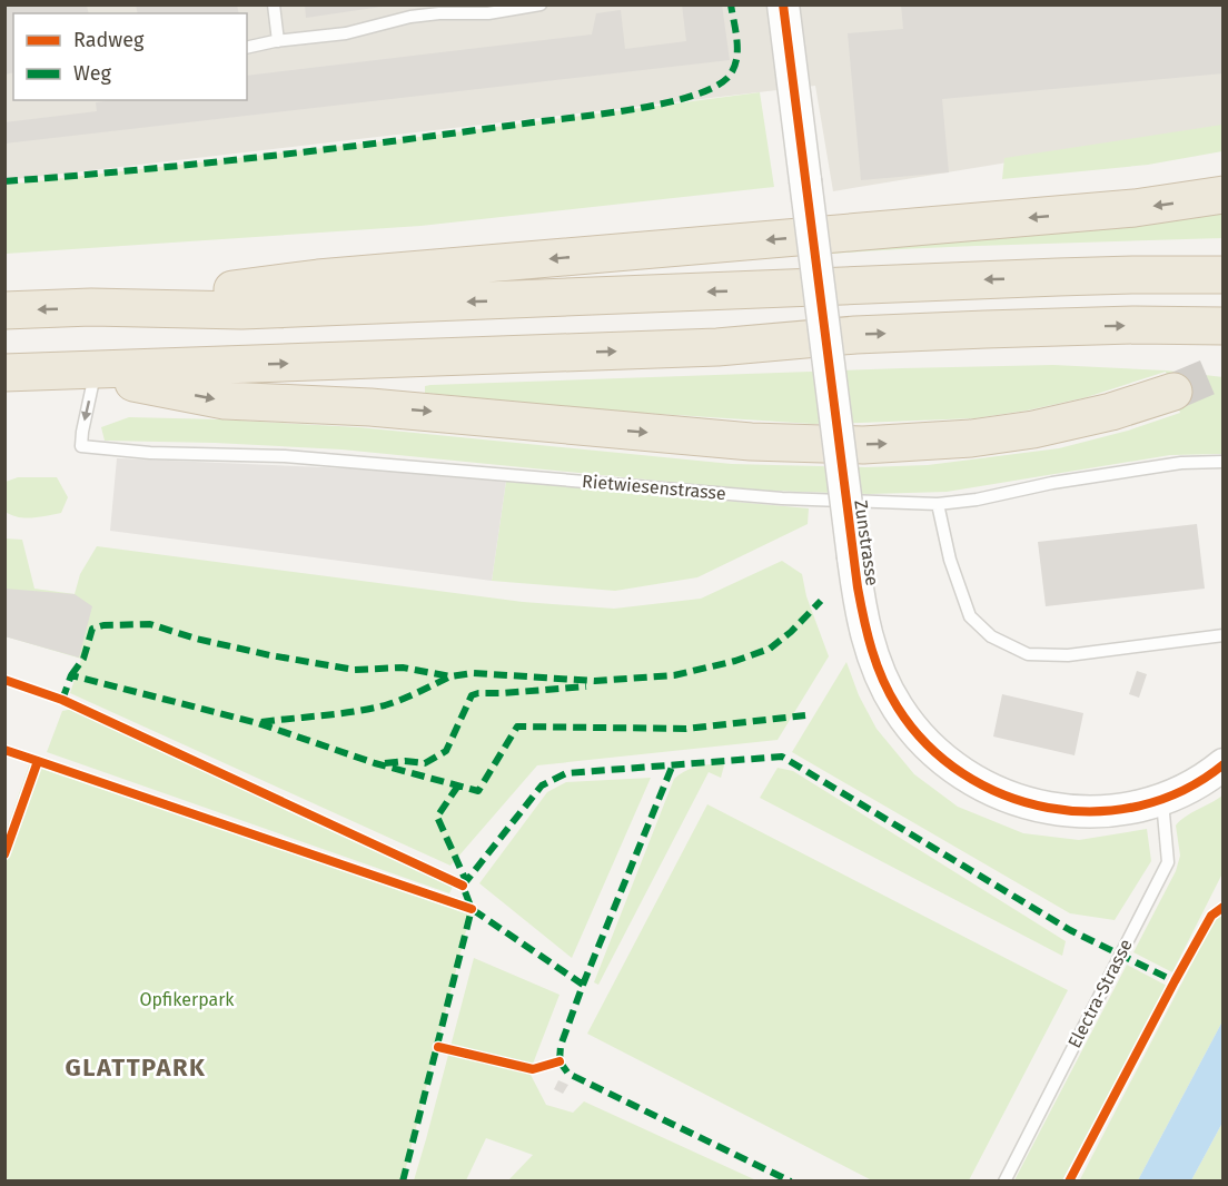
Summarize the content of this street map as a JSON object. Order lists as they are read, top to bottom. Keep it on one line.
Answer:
{"streets":{"street":["Zunstrasse"],"lane":["Rietwiesenstrasse","Electra-Strasse"]},"crossings":[["Zunstrasse","Electra-Strasse"]],"one_way":["Rietwiesenstrasse"],"districts":["GLATTPARK"],"parks":["Opfikerpark"],"legend":["Radweg","Weg"]}
